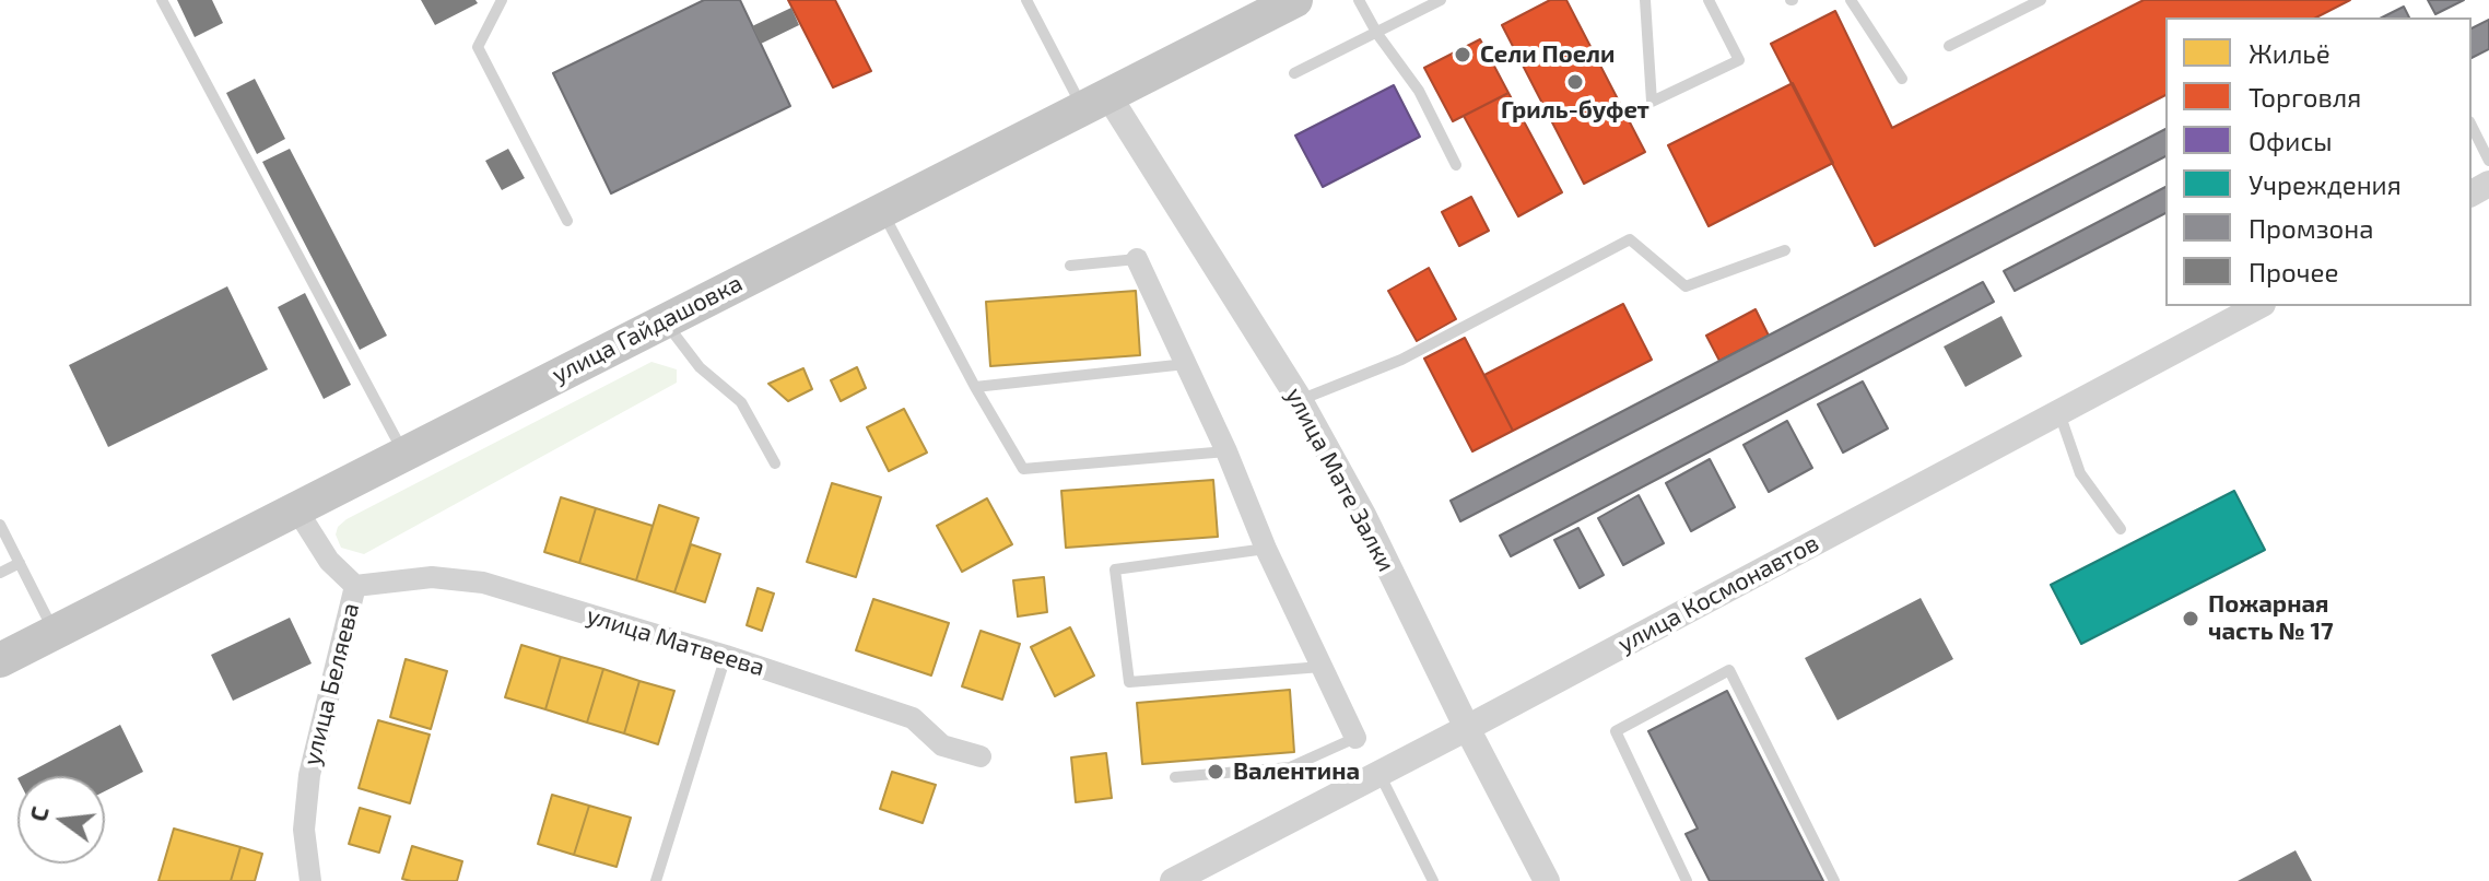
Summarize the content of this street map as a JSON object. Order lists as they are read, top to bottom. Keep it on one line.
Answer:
{"streets":{"main road":["улица Гайдашовка"],"street":["улица Мате Залки","улица Космонавтов","улица Матвеева","улица Беляева"]},"crossings":[["улица Гайдашовка","улица Мате Залки"],["улица Гайдашовка","улица Беляева"],["улица Мате Залки","улица Космонавтов"],["улица Матвеева","улица Беляева"]],"places":["Сели Поели","Гриль-буфет","Пожарная часть № 17","Валентина"],"legend":["Жильё","Торговля","Офисы","Учреждения","Промзона","Прочее"],"north":"left"}
